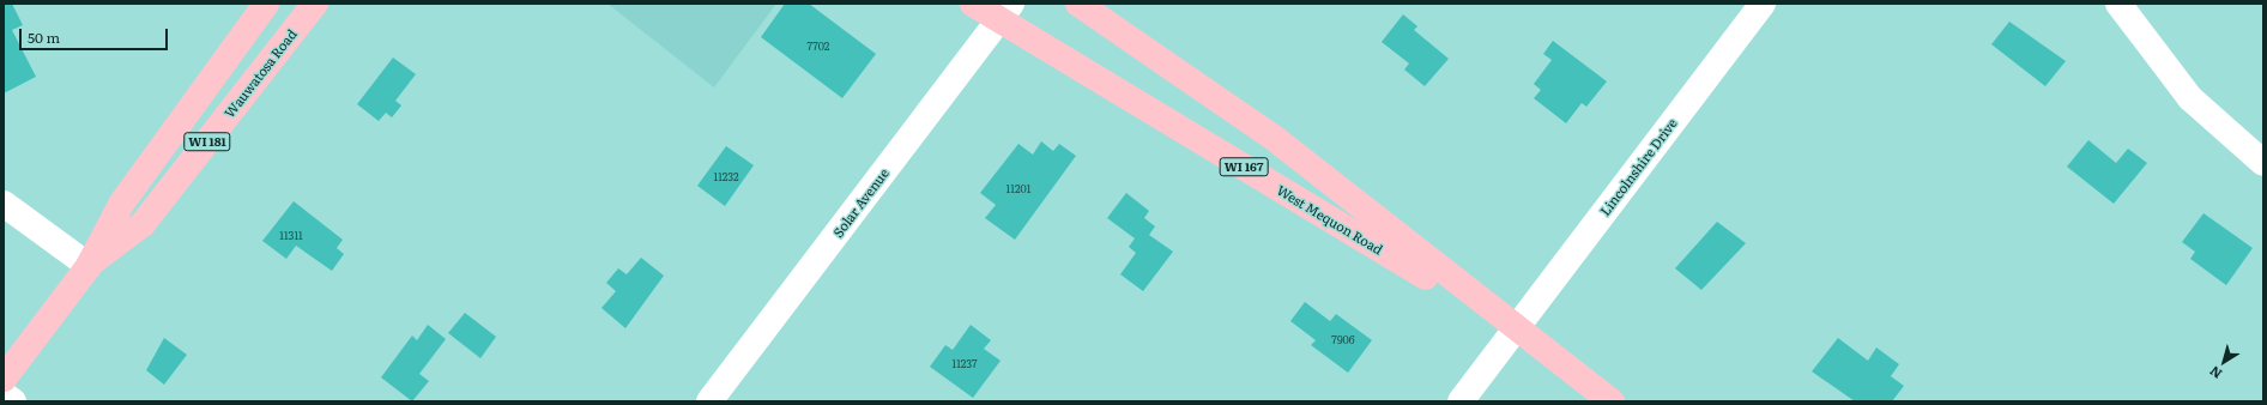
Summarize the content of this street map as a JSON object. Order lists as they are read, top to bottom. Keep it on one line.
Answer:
{"streets":{"main road":["Wauwatosa Road","WI 181","WI 167","West Mequon Road"],"street":["Lincolnshire Drive","Solar Avenue"]},"crossings":[["Lincolnshire Drive","West Mequon Road"],["Solar Avenue","West Mequon Road"]],"house_numbers":["7702","11232","11201","11311","7906","11237"],"scale_bar":"50 m","north":"bottom left"}
